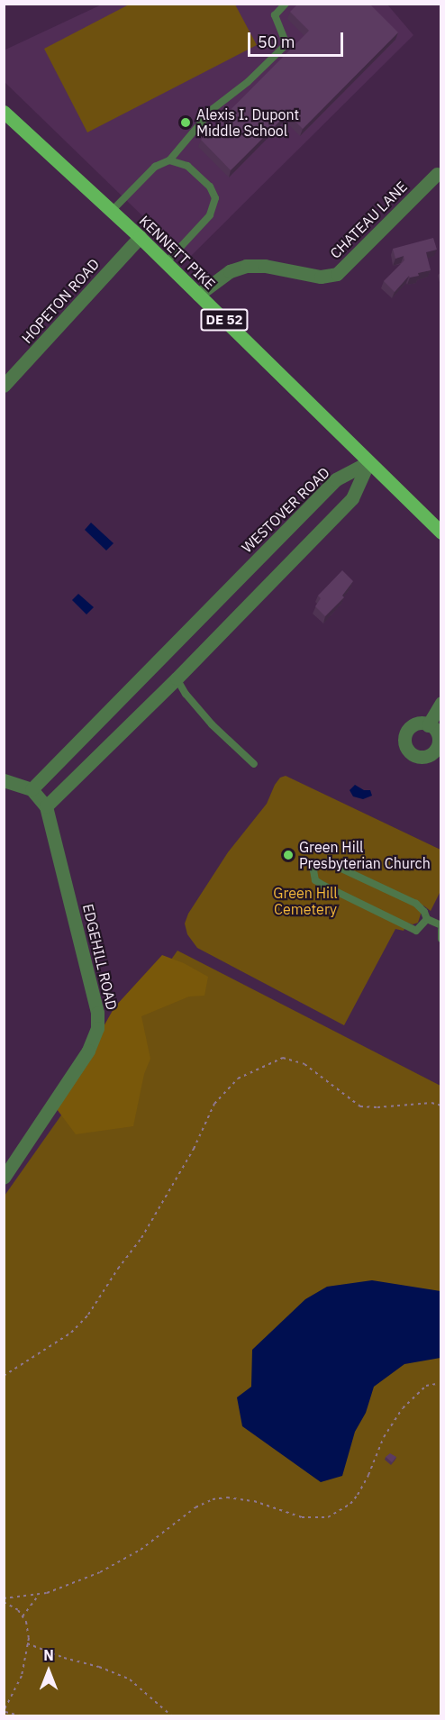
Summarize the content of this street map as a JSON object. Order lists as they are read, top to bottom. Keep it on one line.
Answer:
{"streets":{"main road":["KENNETT PIKE","DE 52"],"street":["CHATEAU LANE","HOPETON ROAD","WESTOVER ROAD","EDGEHILL ROAD"]},"crossings":[["CHATEAU LANE","KENNETT PIKE"],["KENNETT PIKE","HOPETON ROAD"],["KENNETT PIKE","WESTOVER ROAD"],["WESTOVER ROAD","EDGEHILL ROAD"]],"parks":["Green Hill Cemetery"],"places":["Alexis I. Dupont Middle School","Green Hill Presbyterian Church"],"scale_bar":"50 m","north":"top"}
